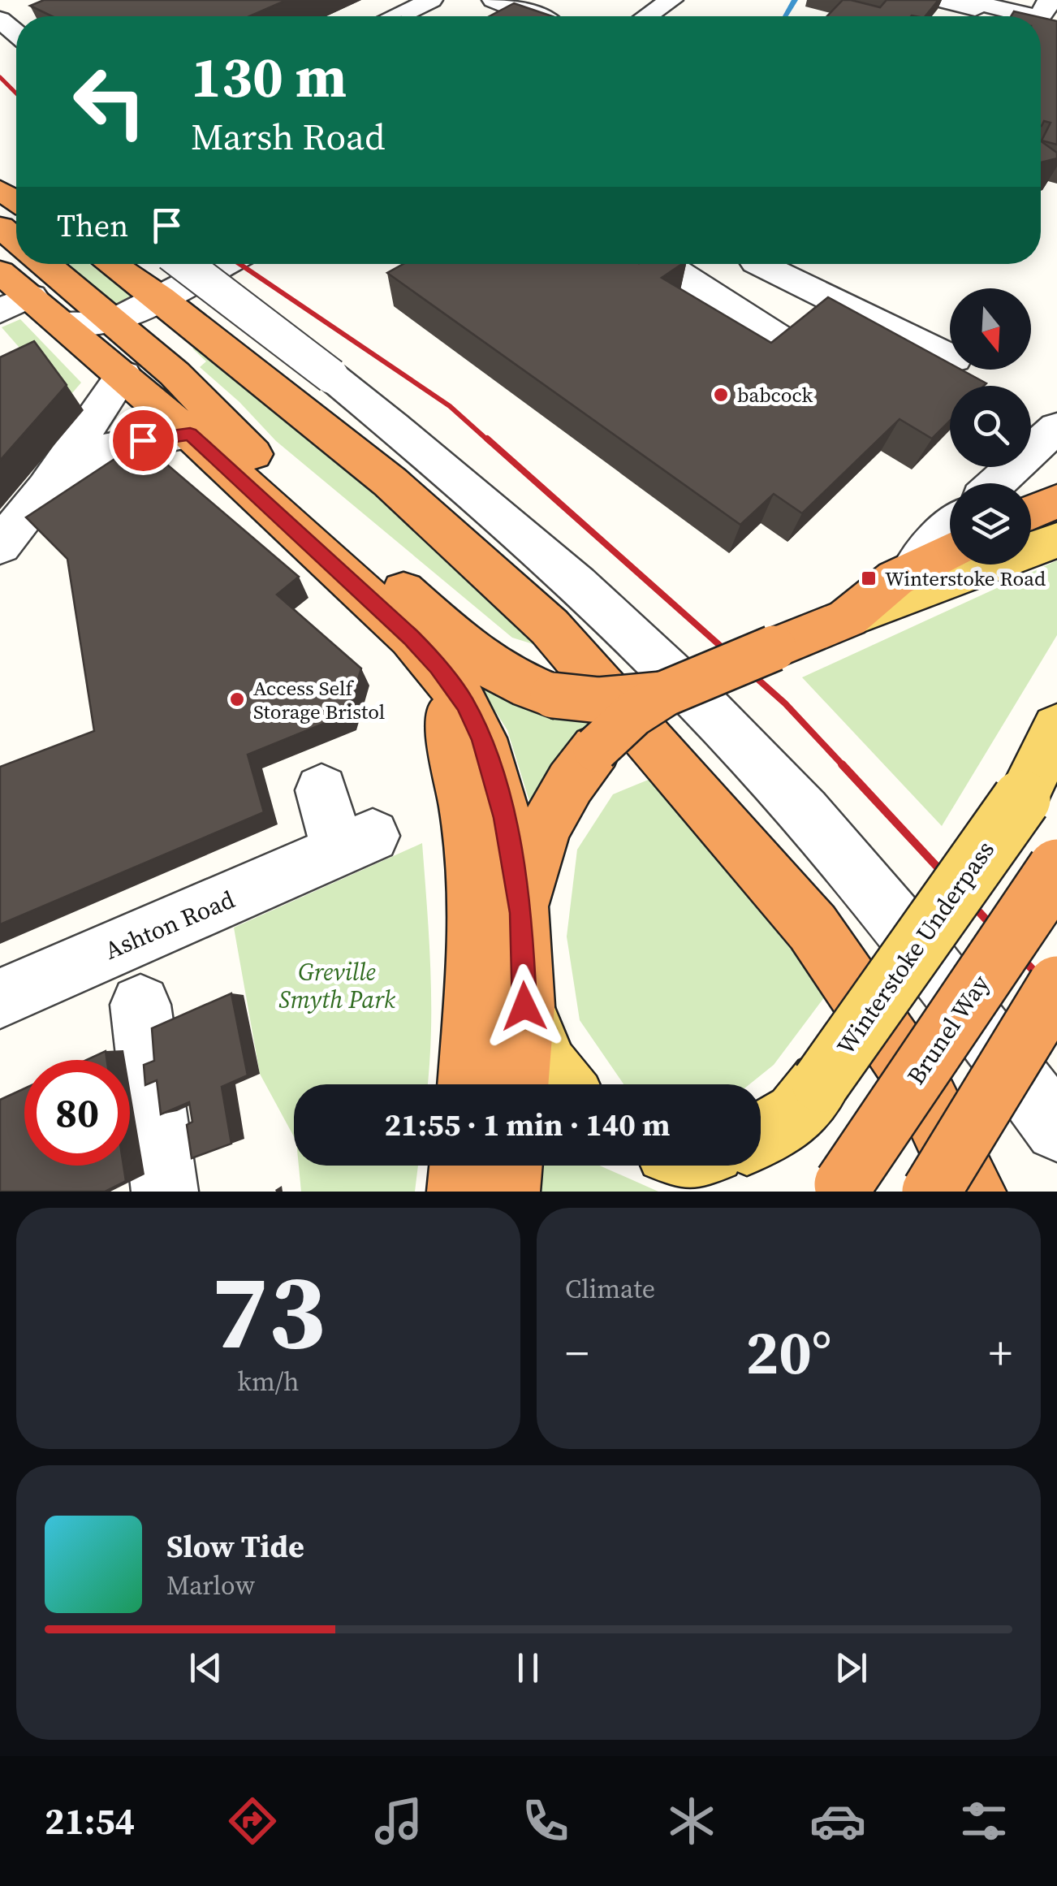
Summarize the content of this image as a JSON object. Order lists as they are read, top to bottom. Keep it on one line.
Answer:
{"streets":{"highway":["Brunel Way"],"main road":["Winterstoke Underpass"],"street":["Ashton Road"]},"parks":["Greville Smyth Park"],"places":{"other":["babcock","Access Self Storage Bristol"],"transit":["Winterstoke Road"]},"north":"bottom","page":{"turn":["130 m","Marsh Road"],"then":"Then","limit":"80","trip":"21:55 · 1 min · 140 m","tile":[["73","km/h"],"Climate"],"heat":["−","20°","+"],"song":["Slow Tide","Marlow"],"tabs":"21:54"}}
